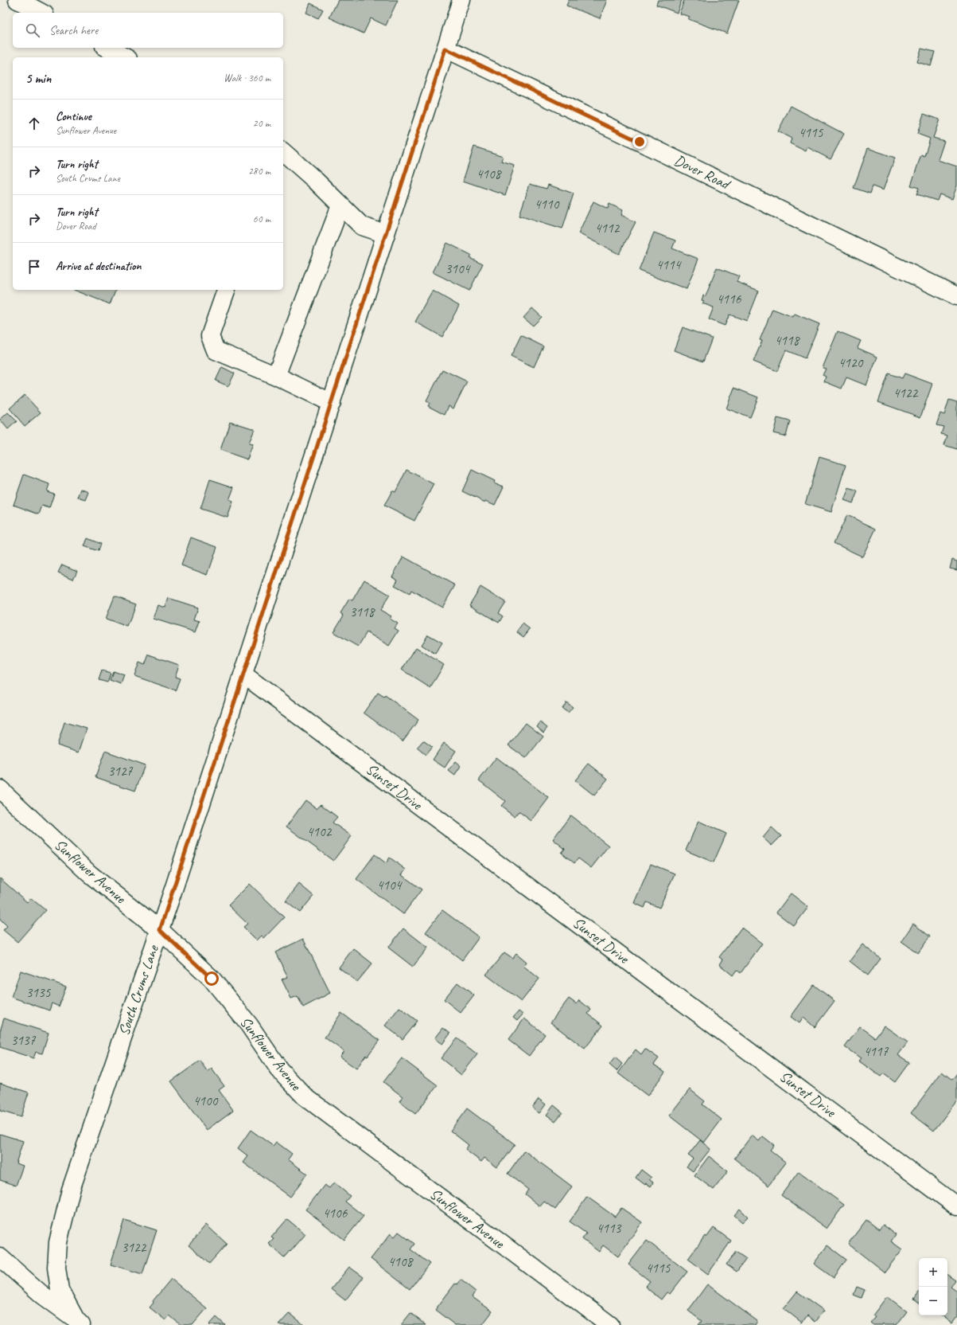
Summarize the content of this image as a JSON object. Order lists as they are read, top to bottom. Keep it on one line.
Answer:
{"streets":{"street":["Dover Road","Sunset Drive","Sunflower Avenue","South Crums Lane"]},"crossings":[["Dover Road","South Crums Lane"],["Sunset Drive","South Crums Lane"],["Sunflower Avenue","South Crums Lane"]],"house_numbers":["4115","4108","4110","4112","4114","3104","4116","4118","4120","4122","3118","3127","4102","4104","3135","3137","4117","4100","4106","4113","3122","4108","4115"],"page":{"search":"Search here","heading":["5 min","Walk · 360 m"],"list":[["Continue","Sunflower Avenue","20 m"],["Turn right","South Crums Lane","280 m"],["Turn right","Dover Road","60 m"],"Arrive at destination"],"map_buttons":["+","−"]}}
